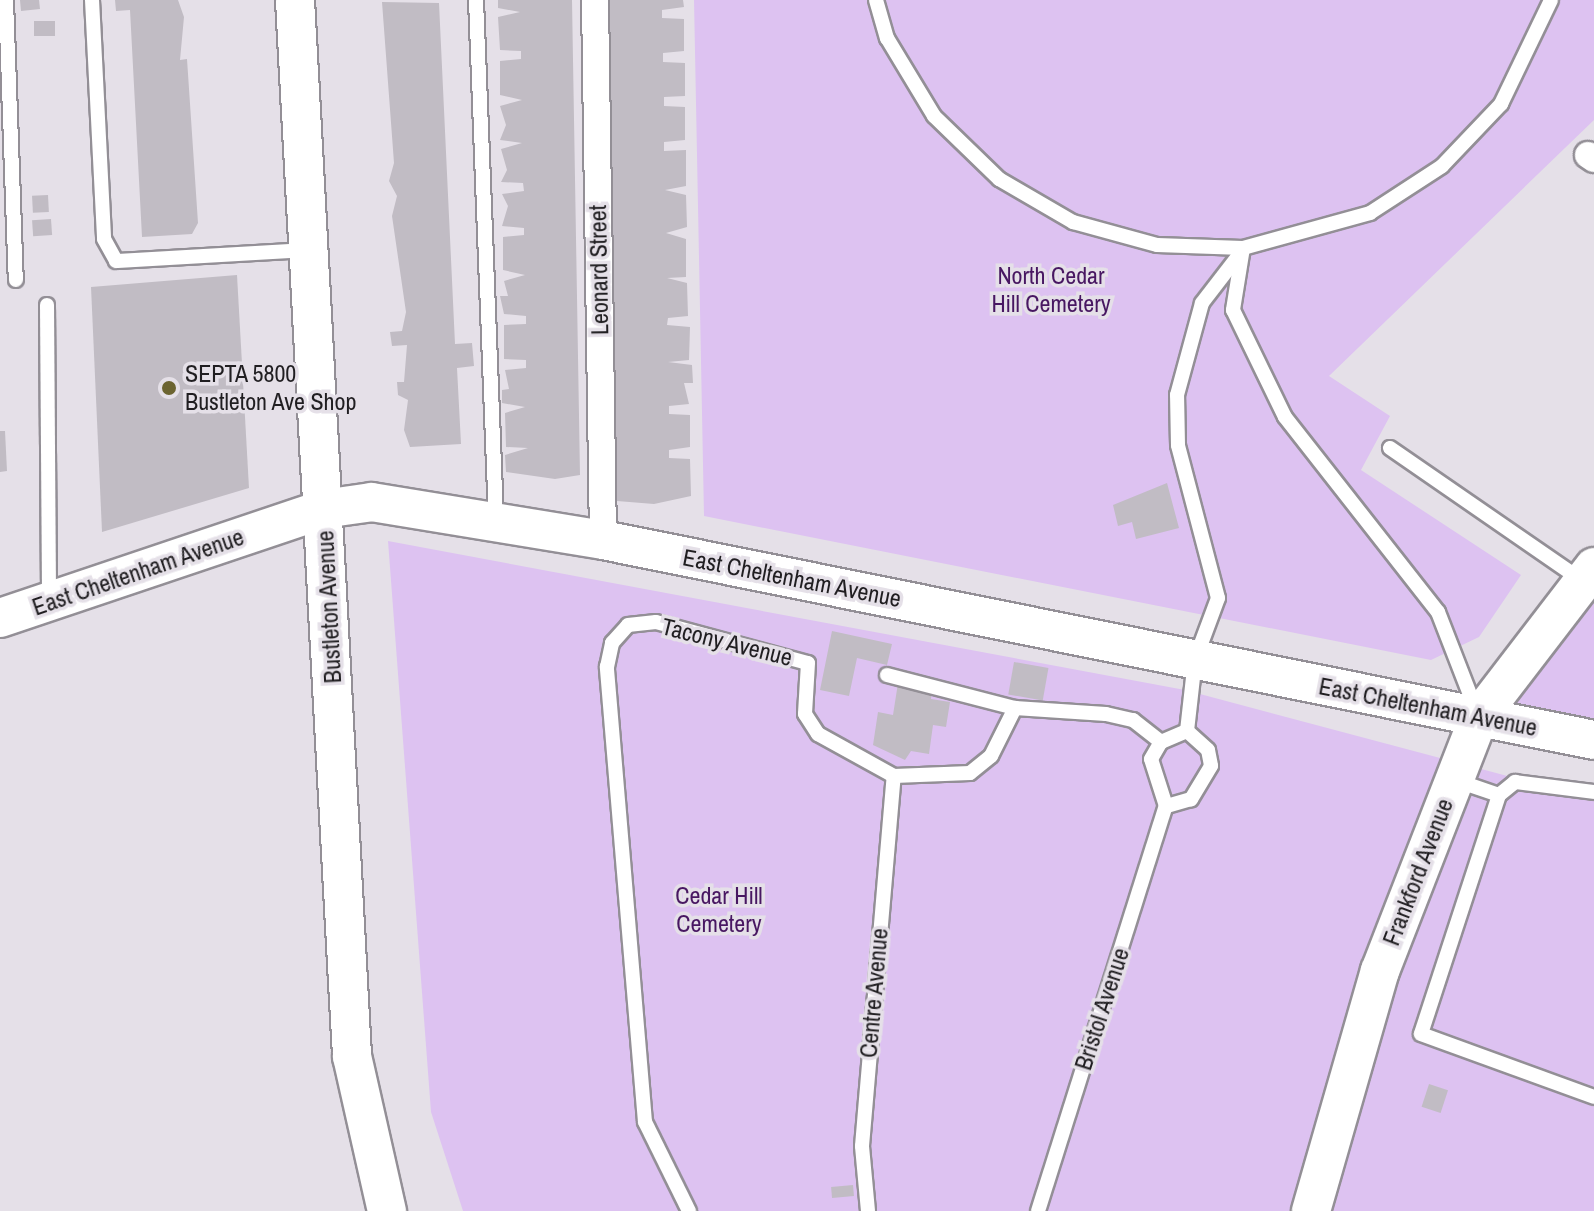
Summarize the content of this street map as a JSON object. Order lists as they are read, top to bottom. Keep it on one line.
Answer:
{"streets":{"main road":["East Cheltenham Avenue","Bustleton Avenue","Frankford Avenue"],"street":["Leonard Street"],"lane":["Tacony Avenue","Centre Avenue","Bristol Avenue"]},"crossings":[["Leonard Street","East Cheltenham Avenue"],["East Cheltenham Avenue","Bustleton Avenue"],["East Cheltenham Avenue","Frankford Avenue"],["Tacony Avenue","Centre Avenue"]],"parks":["North Cedar Hill Cemetery","Cedar Hill Cemetery"],"places":["SEPTA 5800 Bustleton Ave Shop"]}
